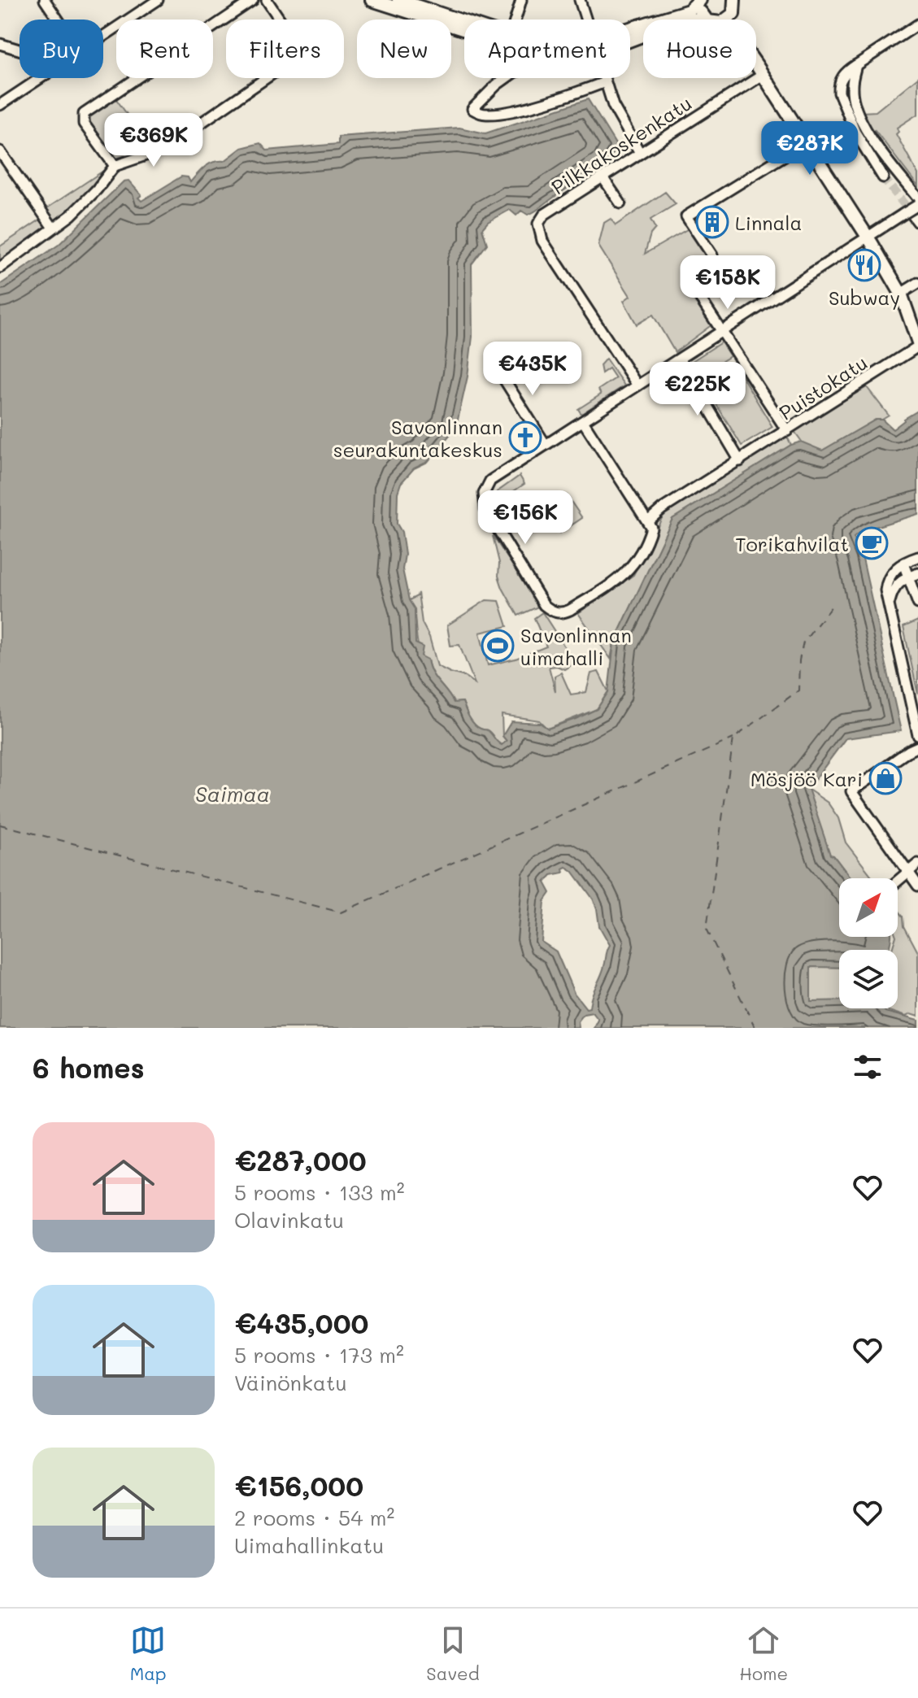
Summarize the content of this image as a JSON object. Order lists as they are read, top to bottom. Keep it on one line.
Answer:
{"streets":{"street":["Pilkkakoskenkatu","Puistokatu"]},"water":["Saimaa"],"places":{"building":["Linnala"],"restaurant":["Subway"],"church":["Savonlinnan seurakuntakeskus"],"cafe":["Torikahvilat"],"sports":["Savonlinnan uimahalli"],"shop":["Mösjöö Kari"]},"north":"top right","page":{"chip":["Buy","Rent","Filters","New","Apartment","House"],"price":["€369K","€287K","€158K","€435K","€225K","€156K"],"heading":"6 homes","list":[{"name":"€287,000","note":"5 rooms · 133 m² · Olavinkatu"},{"name":"€435,000","note":"5 rooms · 173 m² · Väinönkatu"},{"name":"€156,000","note":"2 rooms · 54 m² · Uimahallinkatu"}],"tabs":["Map","Saved","Home"]}}
